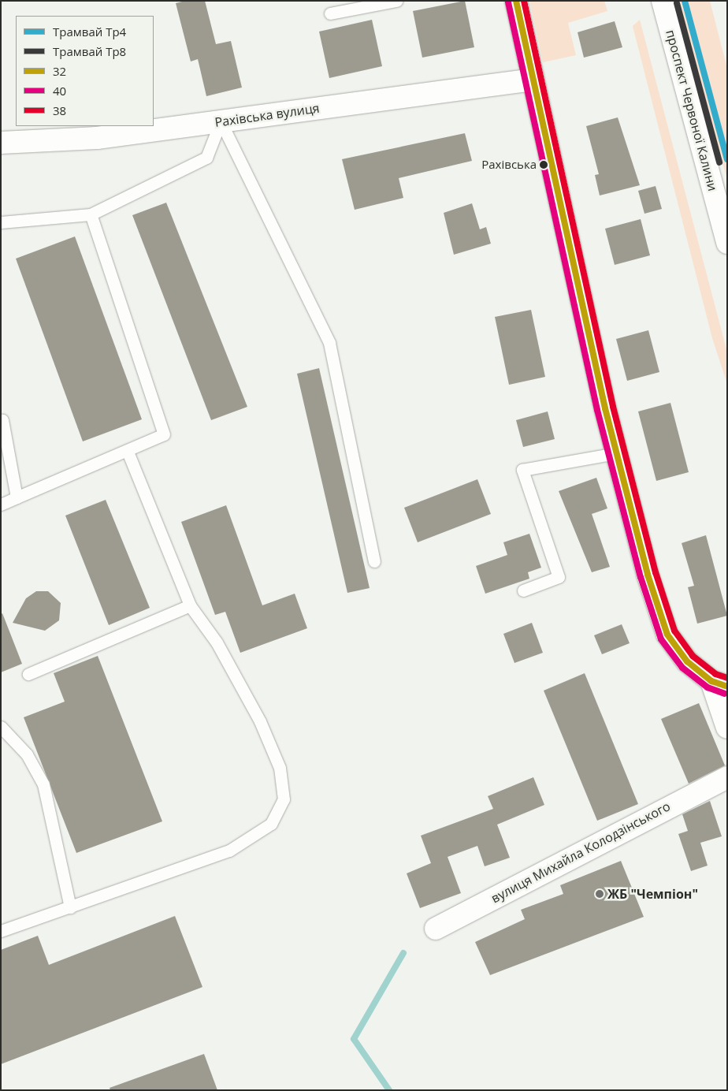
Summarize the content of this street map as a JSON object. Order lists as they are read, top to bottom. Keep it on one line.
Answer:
{"streets":{"main road":["проспект Червоної Калини","Рахівська вулиця","вулиця Михайла Колодзінського"]},"places":["Рахівська","ЖБ \"Чемпіон\""],"lines":["tram line Тр4","transit line 32","transit line 38","transit line 40","tram line Тр8"],"legend":["Трамвай Тр4","Трамвай Тр8","32","40","38"]}
